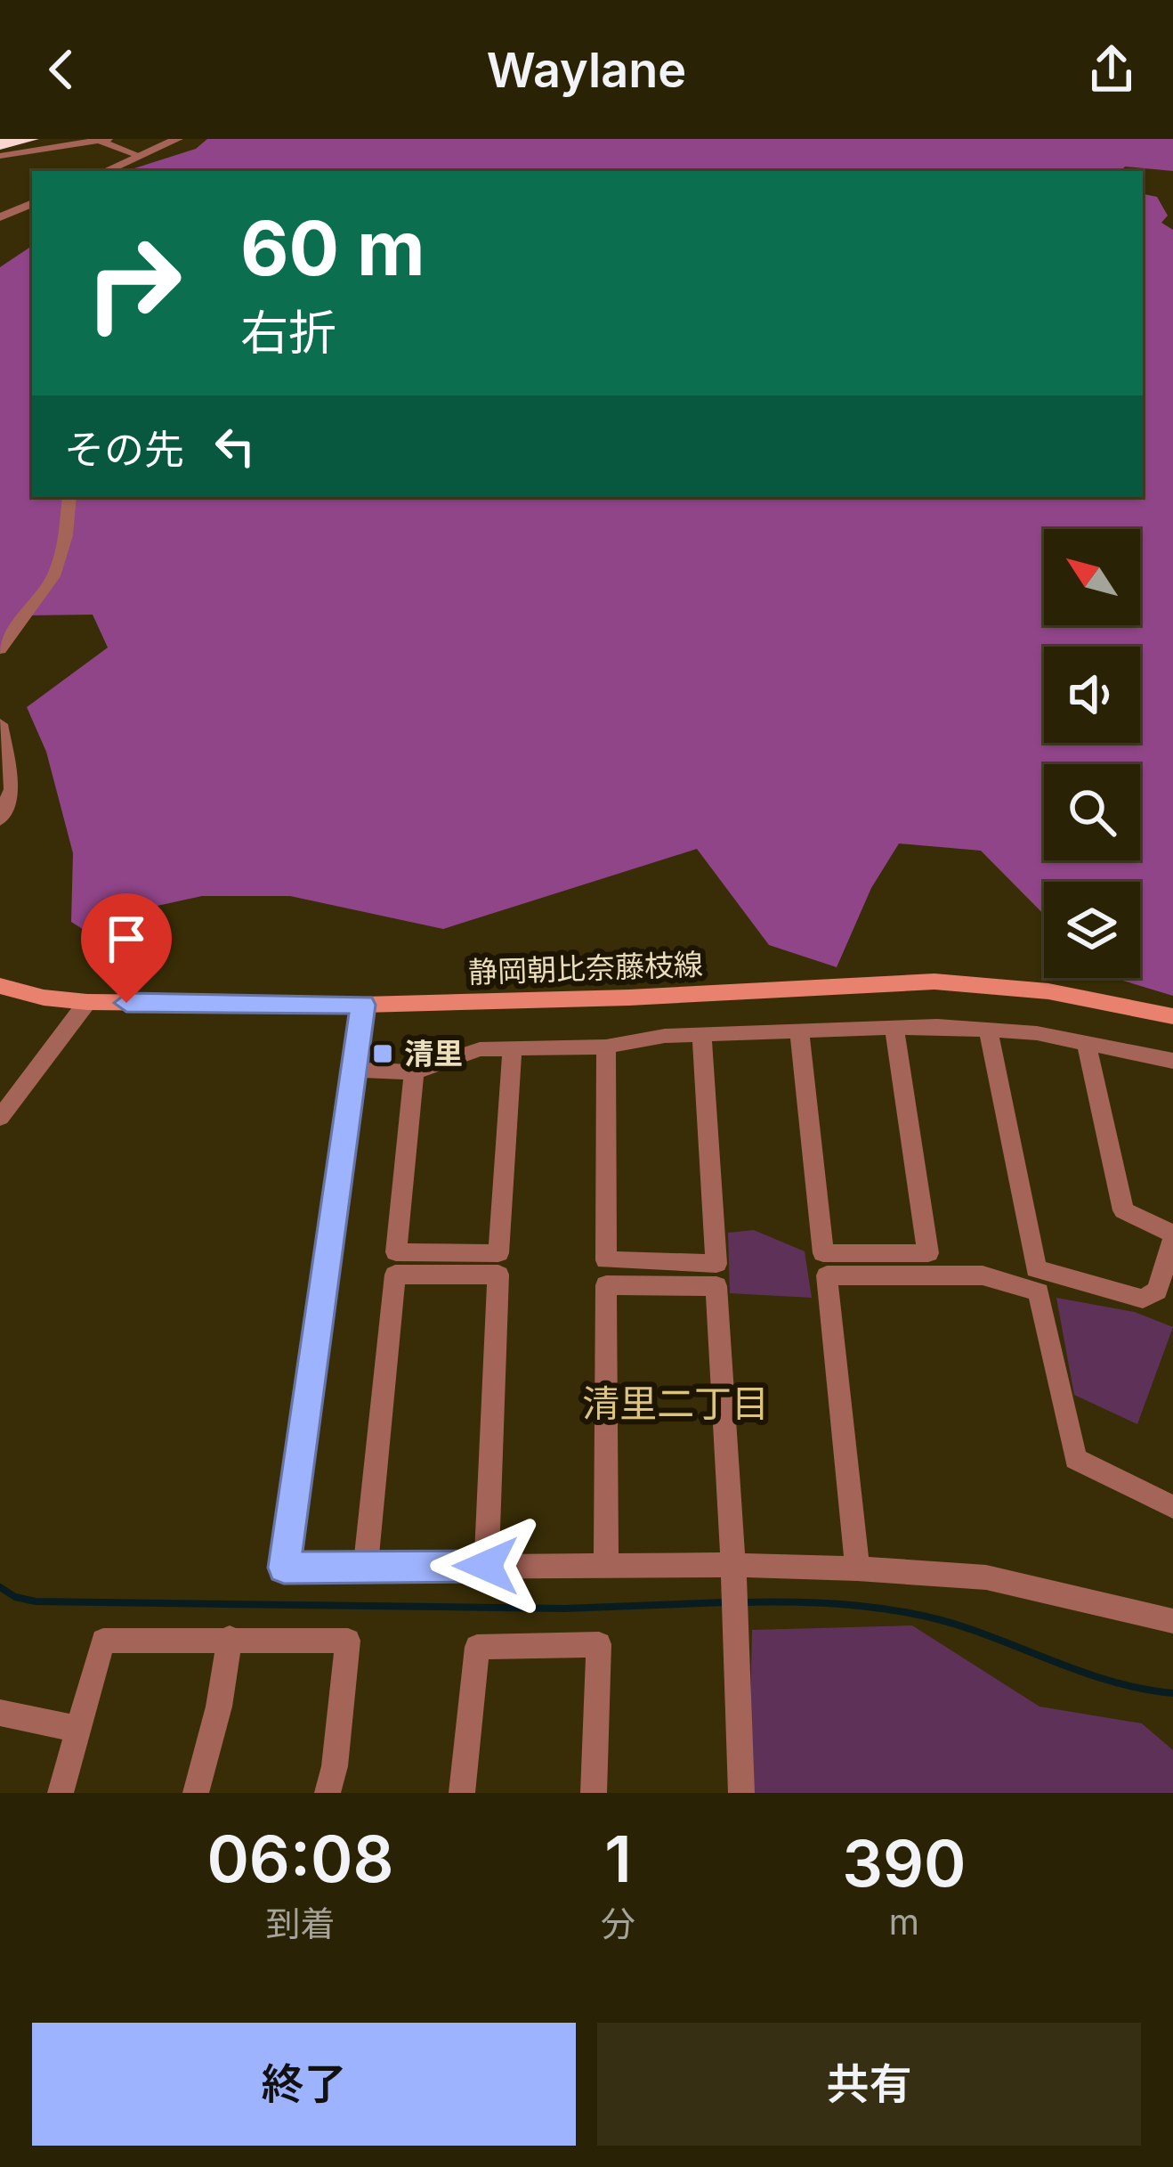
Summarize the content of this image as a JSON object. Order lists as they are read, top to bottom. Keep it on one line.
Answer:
{"streets":{"main road":["静岡朝比奈藤枝線"]},"districts":["清里二丁目"],"places":{"transit":["清里"]},"north":"top left","page":{"header":"Waylane","turn":["60 m","右折"],"then":"その先","eta":["06:08","到着","1","分","390","m"],"buttons":["終了","共有"]}}
